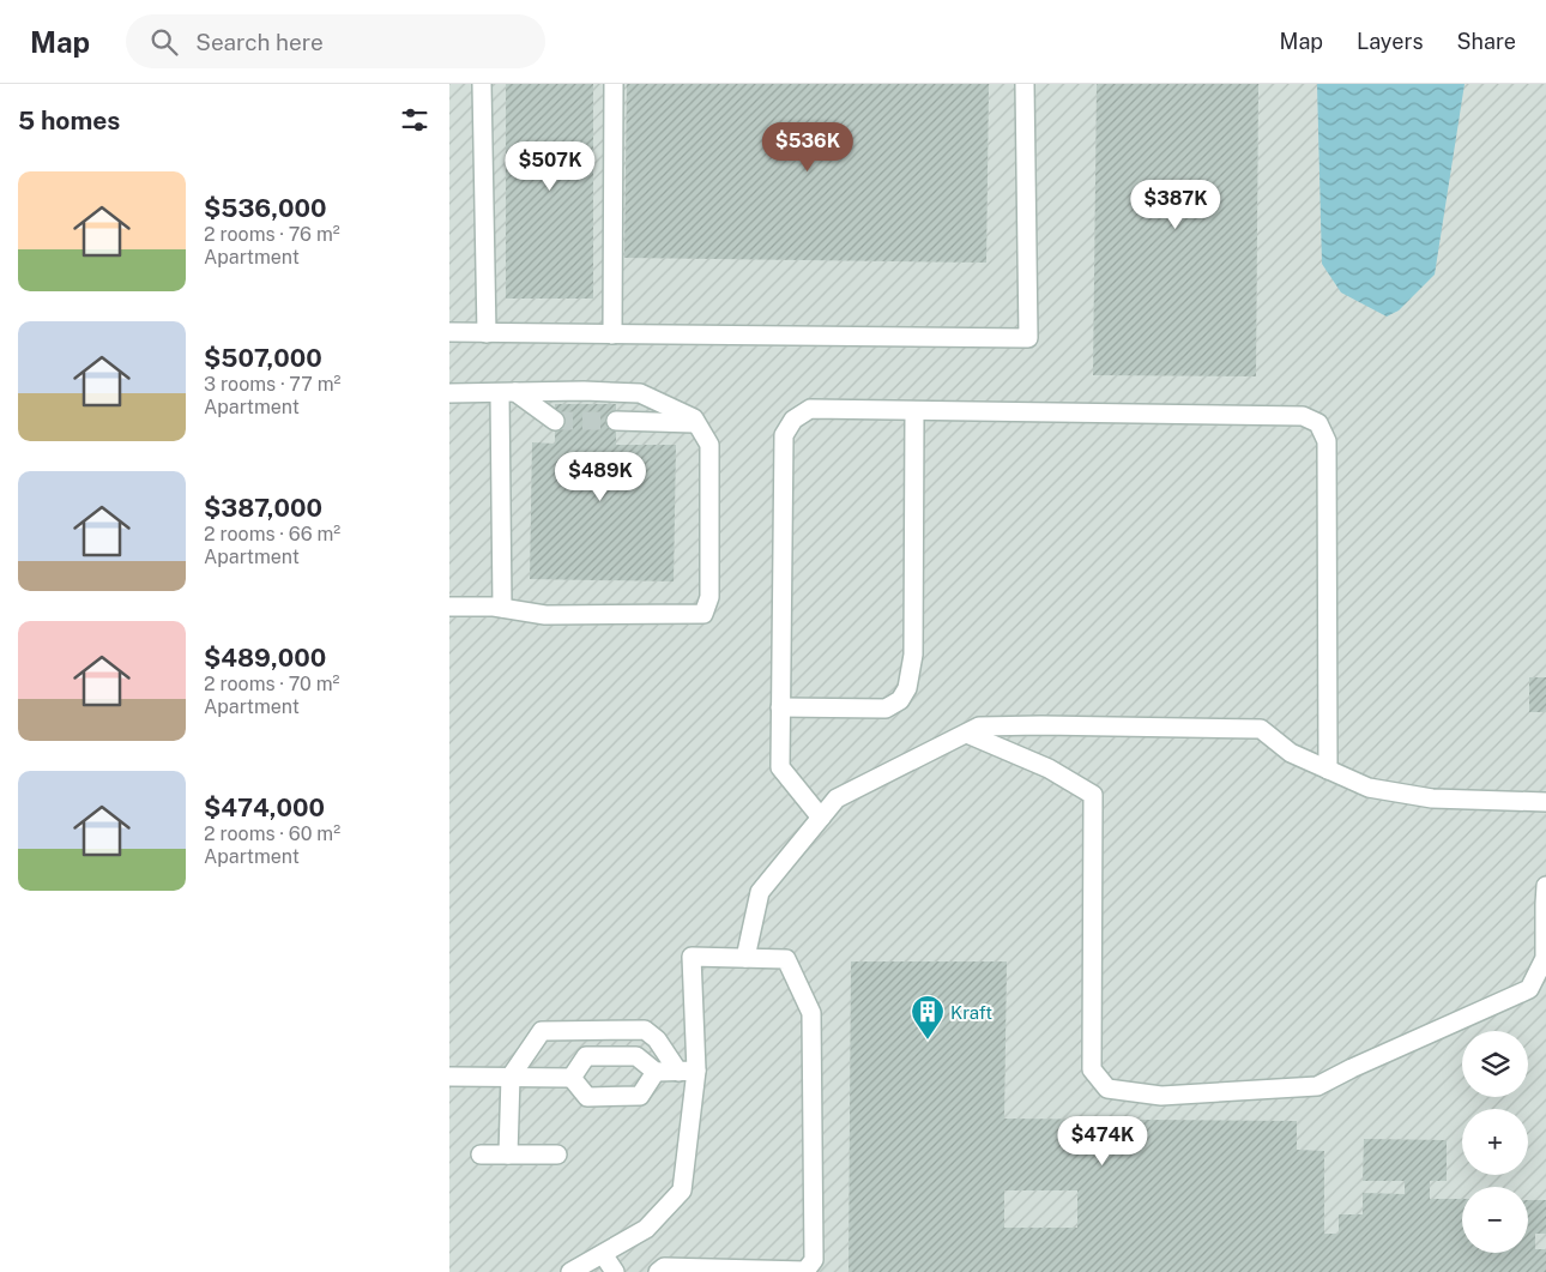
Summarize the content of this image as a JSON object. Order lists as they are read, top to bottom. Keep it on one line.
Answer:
{"places":{"building":["Kraft"]},"page":{"header":"Map","search":"Search here","nav":["Map","Layers","Share"],"heading":"5 homes","price":["$536K","$507K","$387K","$489K","$474K"],"list":[{"name":"$536,000","note":"2 rooms · 76 m² · Apartment"},{"name":"$507,000","note":"3 rooms · 77 m² · Apartment"},{"name":"$387,000","note":"2 rooms · 66 m² · Apartment"},{"name":"$489,000","note":"2 rooms · 70 m² · Apartment"},{"name":"$474,000","note":"2 rooms · 60 m² · Apartment"}],"map_buttons":["+","−"]}}
